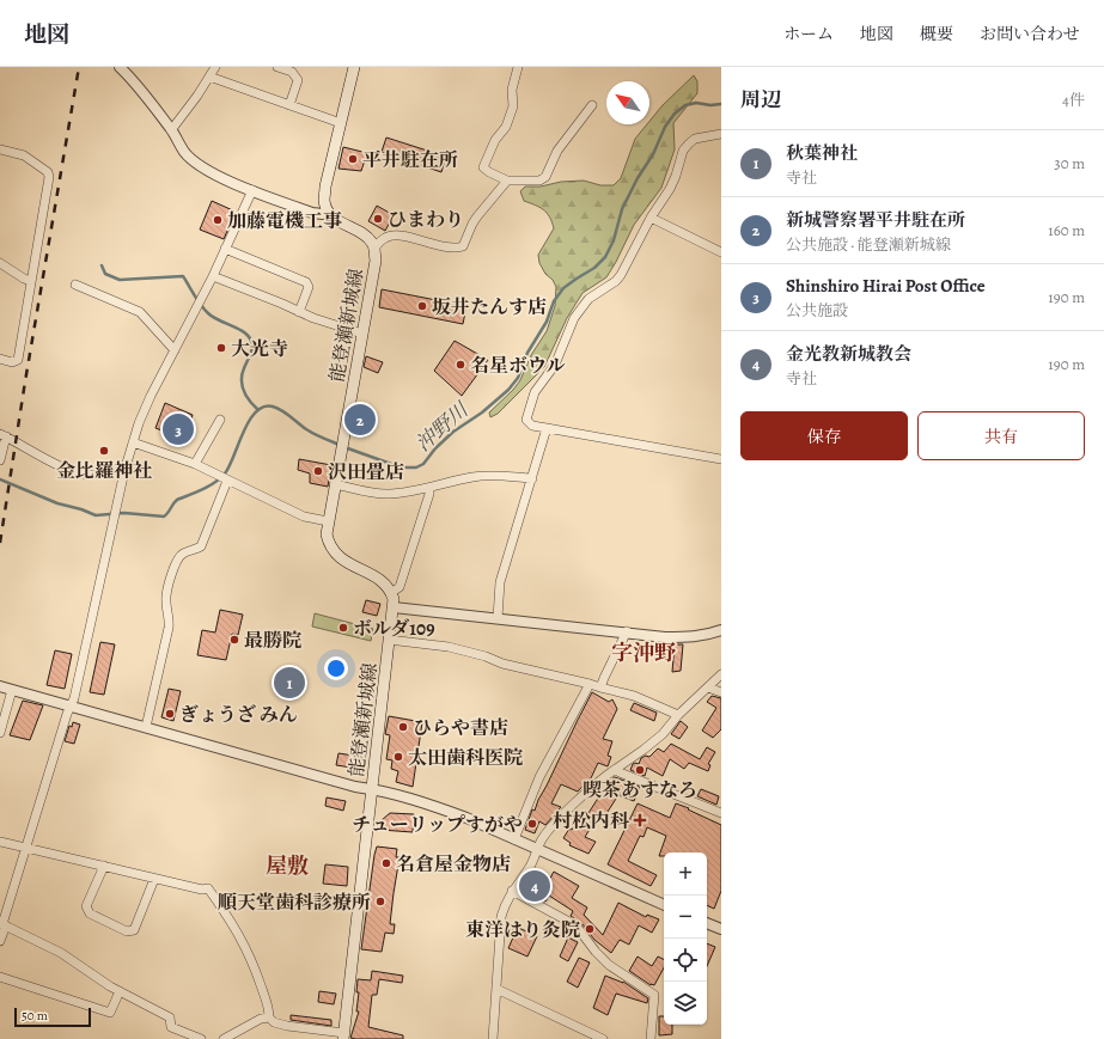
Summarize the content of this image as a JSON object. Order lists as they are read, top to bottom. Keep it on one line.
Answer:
{"streets":{"main road":["能登瀬新城線"]},"districts":["字沖野","屋敷"],"water":["沖野川"],"places":{"other":["平井駐在所","ひまわり","加藤電機工事","坂井たんす店","大光寺","名星ボウル","金比羅神社","沢田畳店","ボルダ109","最勝院","ぎょうざ みん","ひらや書店","太田歯科医院","喫茶あすなろ","チューリップすがや","名倉屋金物店","順天堂歯科診療所","東洋はり灸院"],"health":["村松内科"]},"scale_bar":"50 m","north":"top left","page":{"header":"地図","nav":["ホーム","地図","概要","お問い合わせ"],"heading":["周辺","4件"],"list":[{"mark":"1","name":"秋葉神社","note":"寺社","value":"30 m"},{"mark":"2","name":"新城警察署平井駐在所","note":"公共施設 · 能登瀬新城線","value":"160 m"},{"mark":"3","name":"Shinshiro Hirai Post Office","note":"公共施設","value":"190 m"},{"mark":"4","name":"金光教新城教会","note":"寺社","value":"190 m"}],"buttons":["保存","共有"],"pins":["2","3","1","4"],"map_buttons":["+","−"],"scale":"50 m"}}
